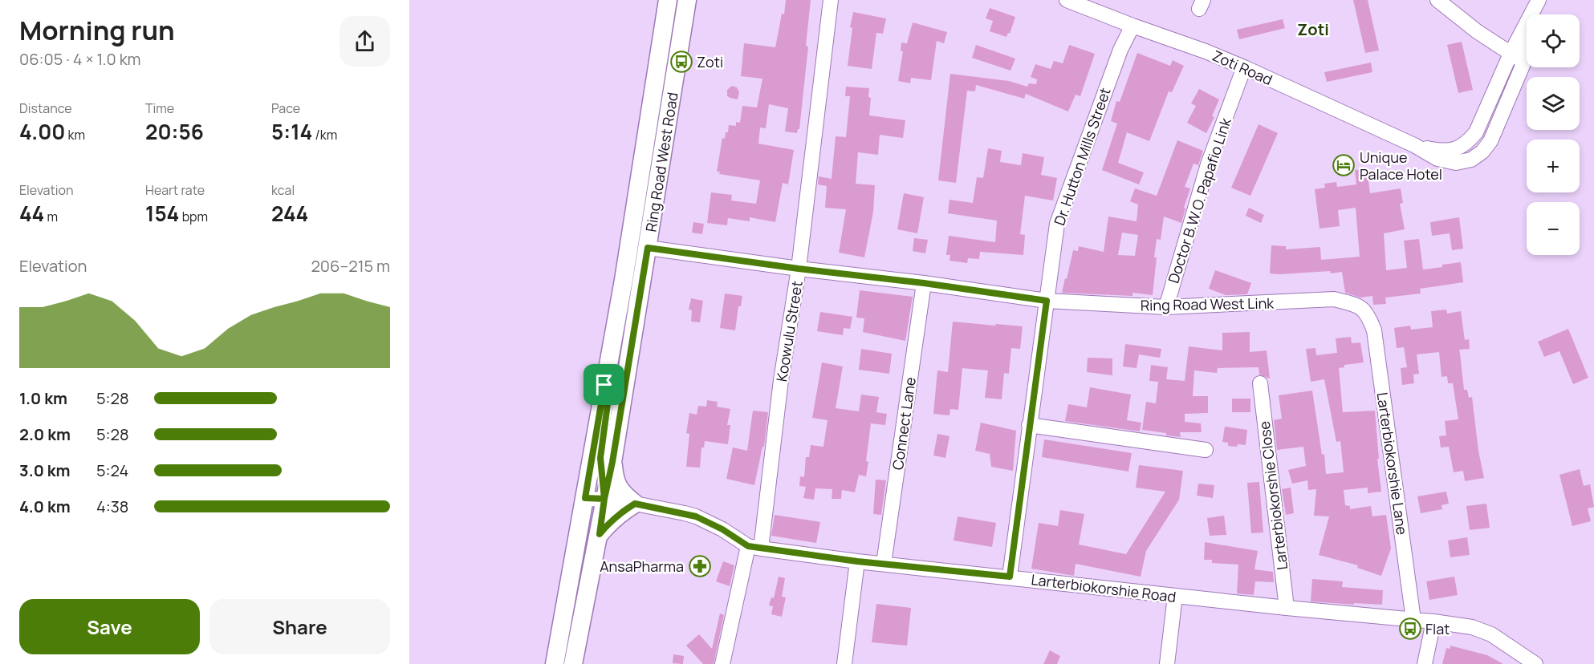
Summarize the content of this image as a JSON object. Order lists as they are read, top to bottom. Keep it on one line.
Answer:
{"streets":{"main road":["Ring Road West Road"],"street":["Zoti Road","Dr. Hutton Mills Street","Doctor B.W.O. Papafio Link","Ring Road West Link","Koowulu Street","Connect Lane","Larterbiokorshie Lane","Larterbiokorshie Close","Larterbiokorshie Road"]},"crossings":[["Zoti Road","Dr. Hutton Mills Street"],["Zoti Road","Doctor B.W.O. Papafio Link"],["Dr. Hutton Mills Street","Ring Road West Link"],["Dr. Hutton Mills Street","Larterbiokorshie Road"],["Ring Road West Road","Ring Road West Link"],["Ring Road West Road","Larterbiokorshie Road"],["Doctor B.W.O. Papafio Link","Ring Road West Link"],["Ring Road West Link","Koowulu Street"],["Ring Road West Link","Connect Lane"],["Ring Road West Link","Larterbiokorshie Lane"],["Koowulu Street","Larterbiokorshie Road"],["Connect Lane","Larterbiokorshie Road"],["Larterbiokorshie Lane","Larterbiokorshie Road"],["Larterbiokorshie Close","Larterbiokorshie Road"]],"districts":["Zoti"],"places":{"bus stop":["Zoti","Flat"],"hotel":["Unique Palace Hotel"],"pharmacy":["AnsaPharma"]},"page":{"heading":["Morning run","06:05 · 4 × 1.0 km"],"map_buttons":["+","−"],"stats":[["Distance","4.00 km"],["Time","20:56"],["Pace","5:14 /km"],["Elevation","44 m"],["Heart rate","154 bpm"],["kcal","244"]],"chart":["Elevation","206–215 m"],"list":[{"name":"1.0 km","note":"5:28"},{"name":"2.0 km","note":"5:28"},{"name":"3.0 km","note":"5:24"},{"name":"4.0 km","note":"4:38"}],"buttons":["Save","Share"]}}
